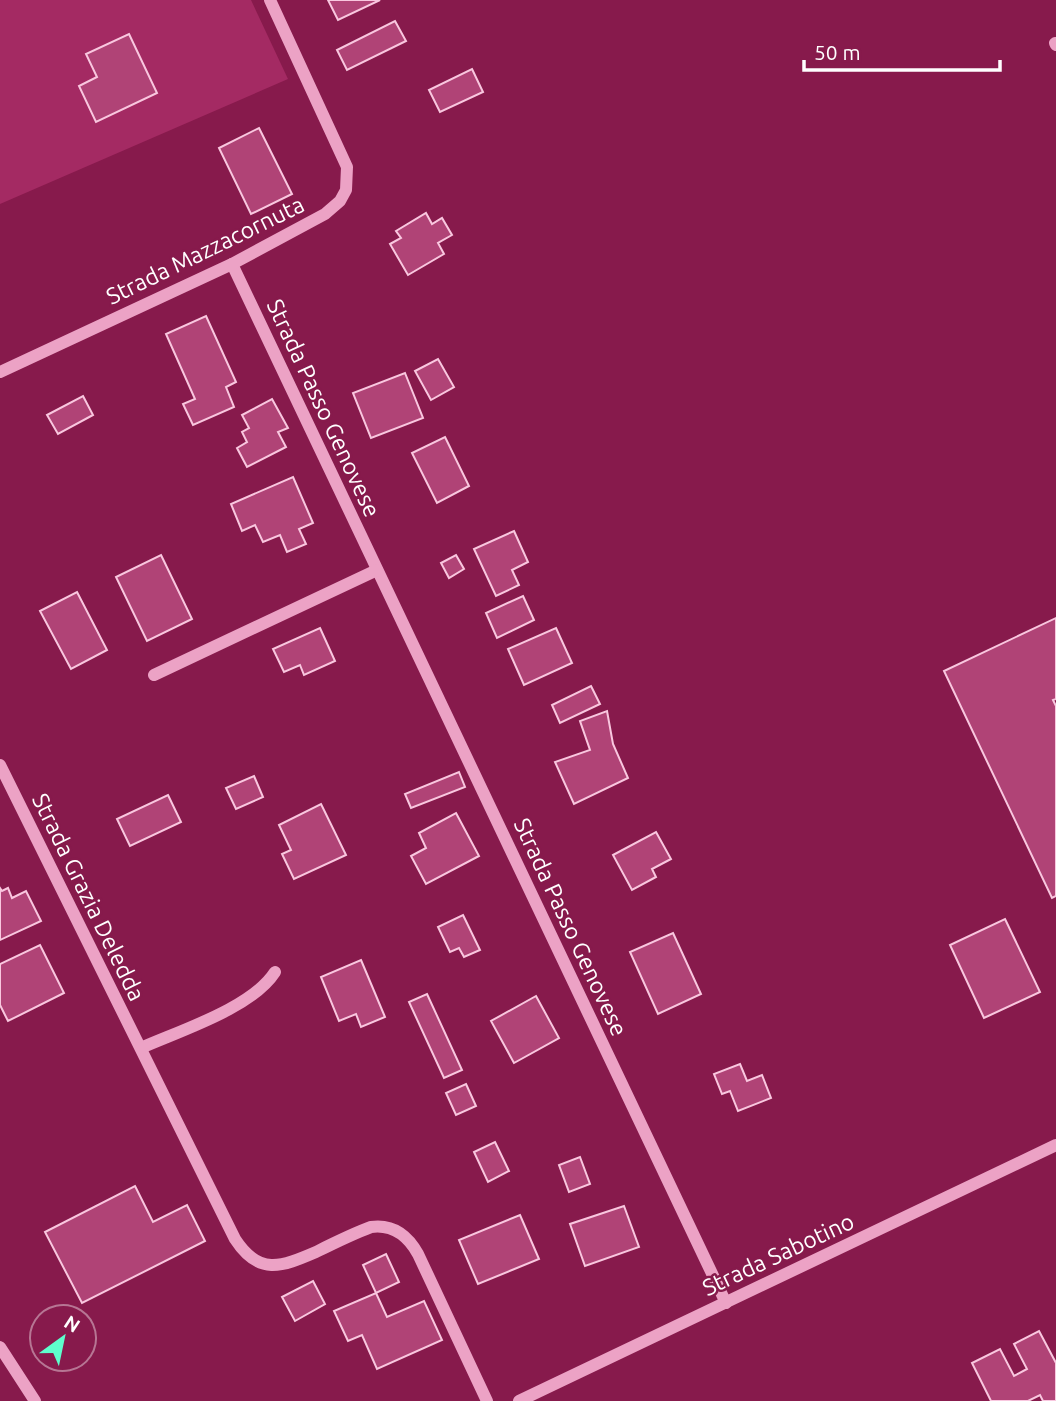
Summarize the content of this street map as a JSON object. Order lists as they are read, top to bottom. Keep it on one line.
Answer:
{"streets":{"street":["Strada Mazzacornuta","Strada Passo Genovese","Strada Grazia Deledda","Strada Sabotino"]},"crossings":[["Strada Mazzacornuta","Strada Passo Genovese"],["Strada Passo Genovese","Strada Sabotino"]],"scale_bar":"50 m","north":"top right"}
